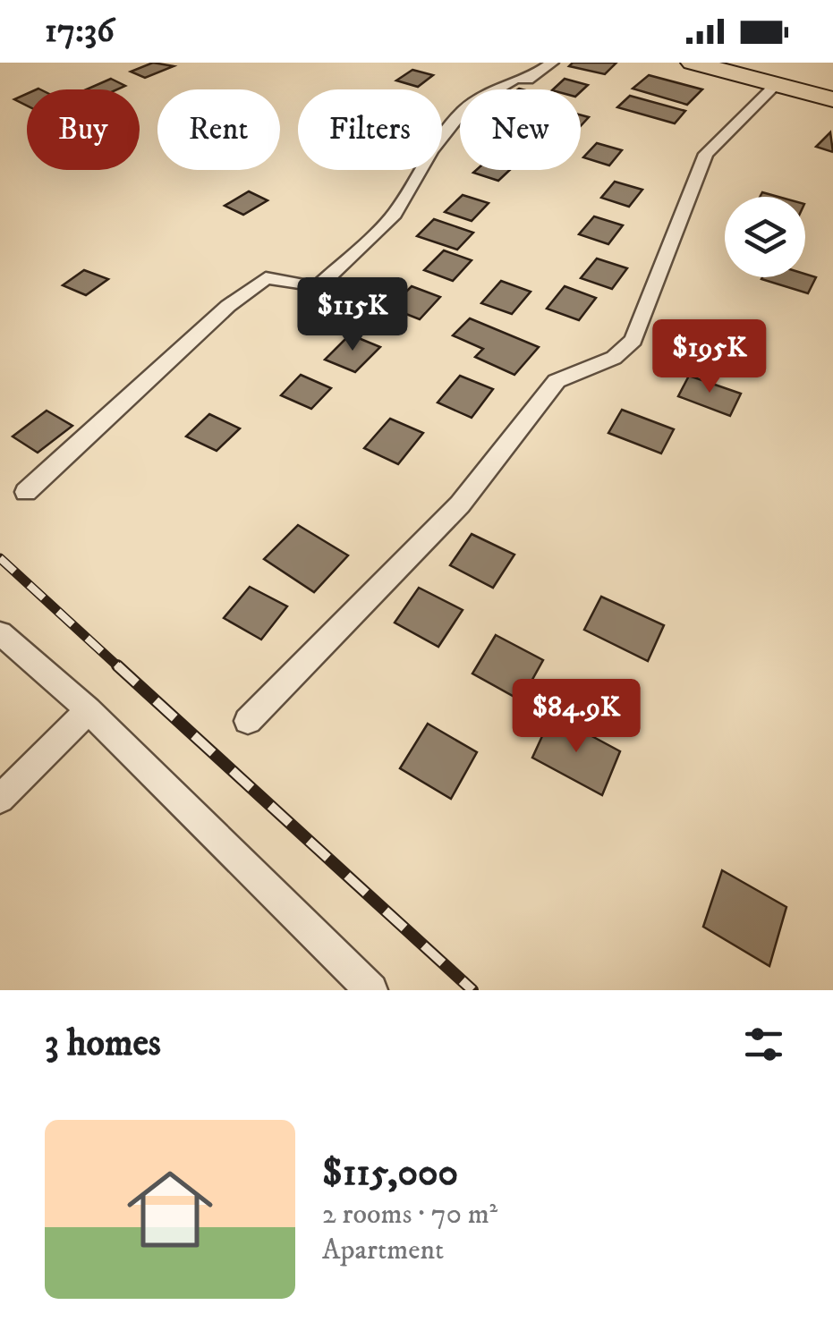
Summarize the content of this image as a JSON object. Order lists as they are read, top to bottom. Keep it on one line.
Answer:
{"page":{"status":"17:36","chip":["Buy","Rent","Filters","New"],"price":["$115K","$195K","$84.9K"],"heading":"3 homes","list":[{"name":"$115,000","note":"2 rooms · 70 m² · Apartment"}]}}
